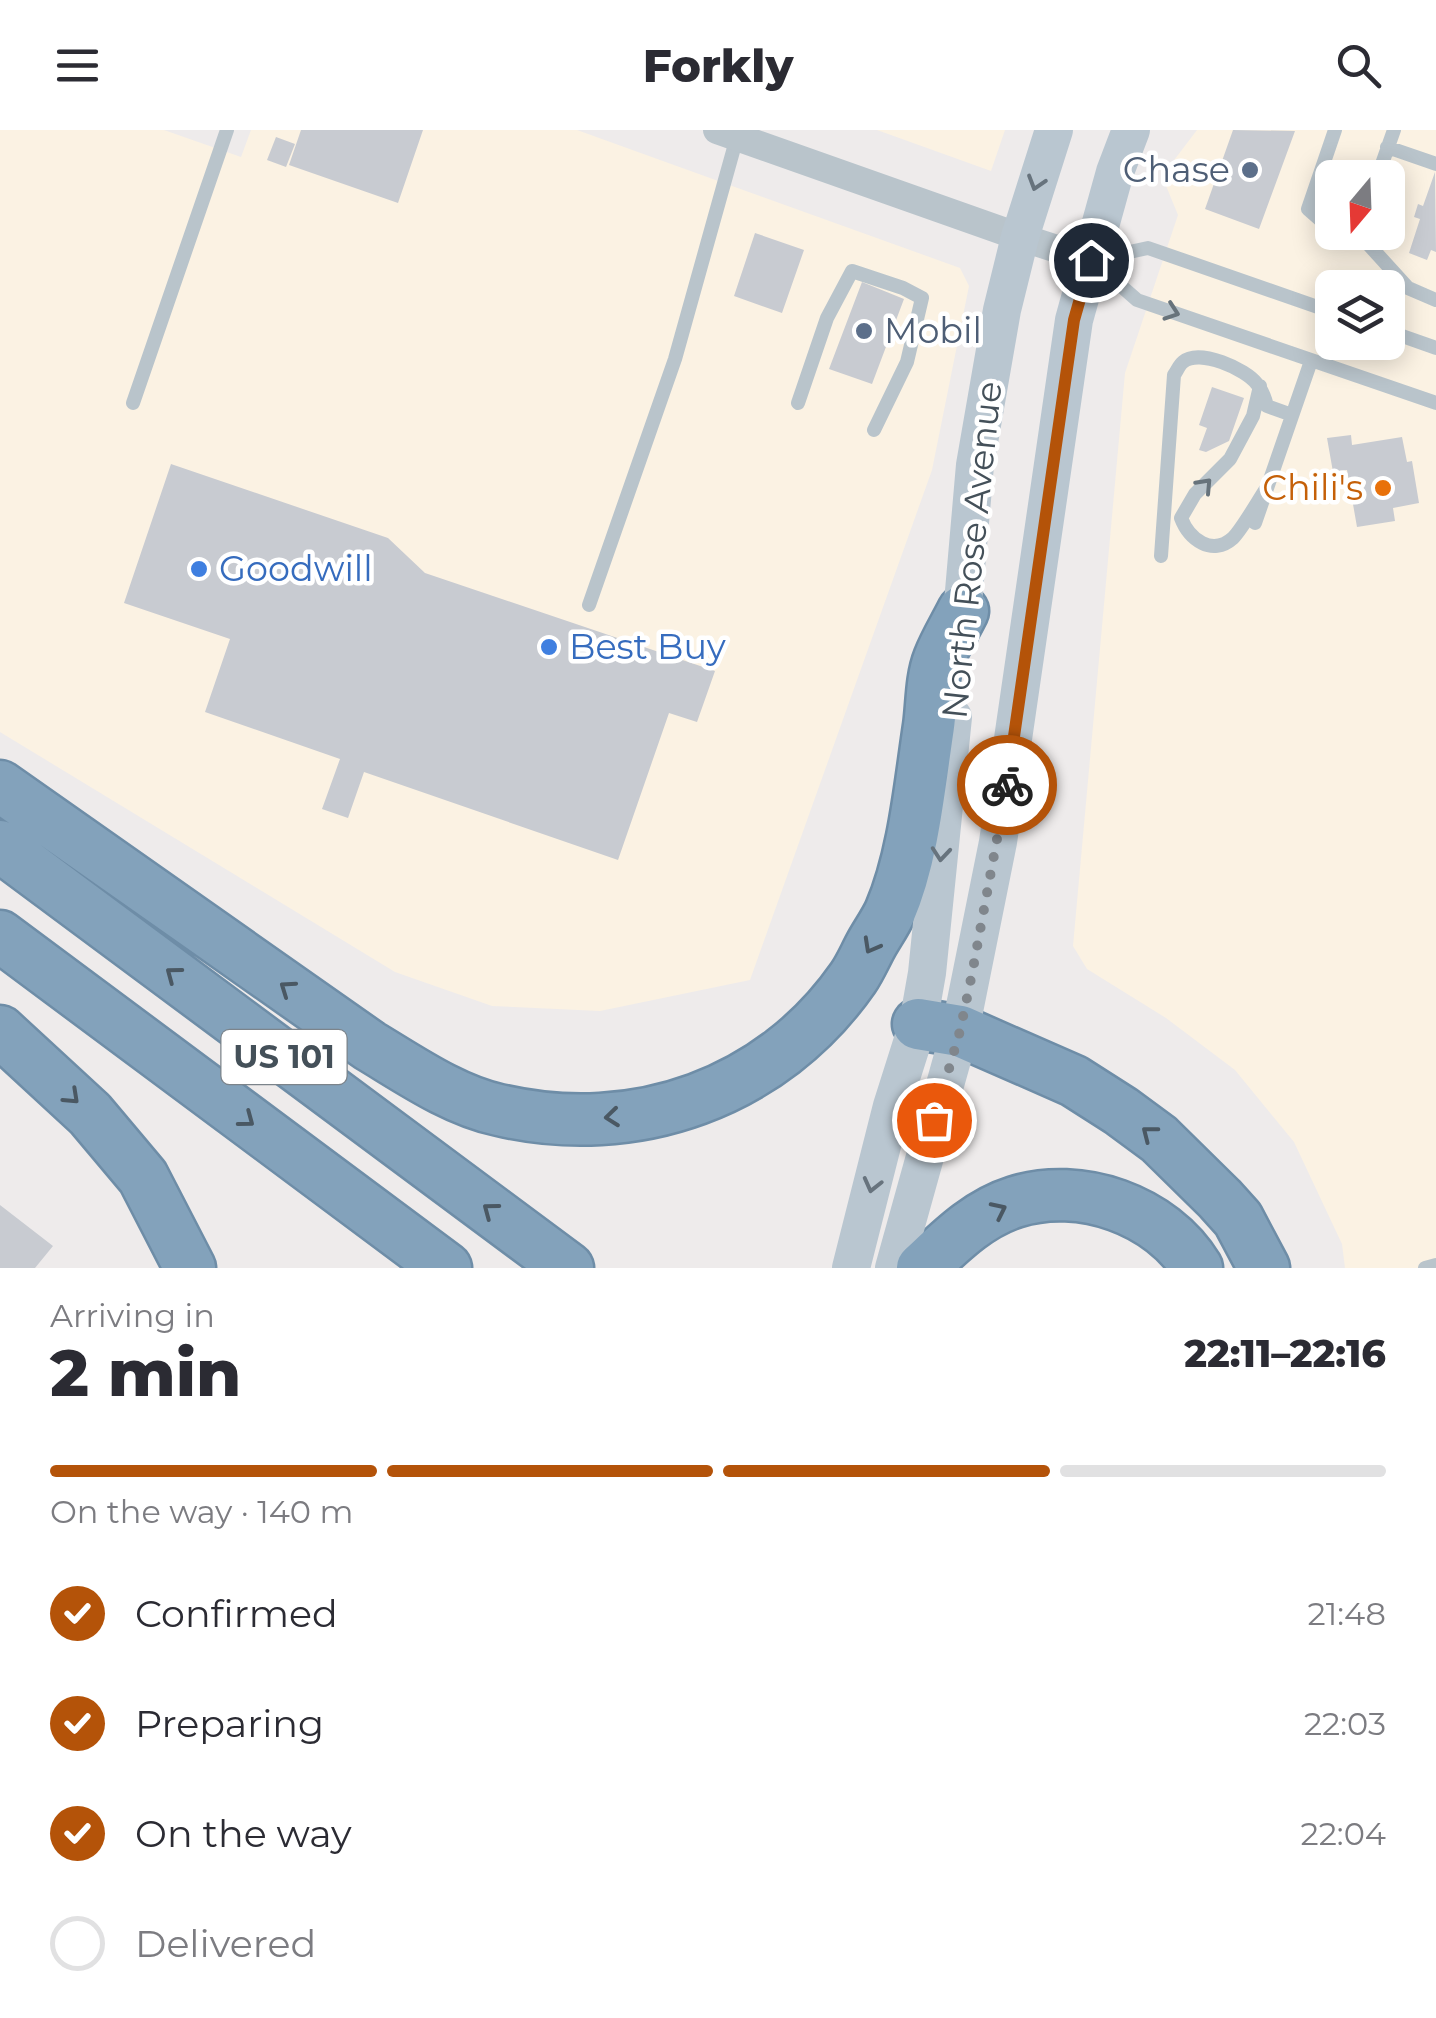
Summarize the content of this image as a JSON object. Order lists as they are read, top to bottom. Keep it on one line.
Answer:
{"streets":{"highway":["US 101"],"main road":["North Rose Avenue"]},"places":["Chase","Mobil","Chili's","Goodwill","Best Buy"],"north":"bottom","page":{"header":"Forkly","heading":["2 min","Arriving in","22:11–22:16"],"bar":"On the way · 140 m","list":[["Confirmed","21:48"],["Preparing","22:03"],["On the way","22:04"],"Delivered"]}}
